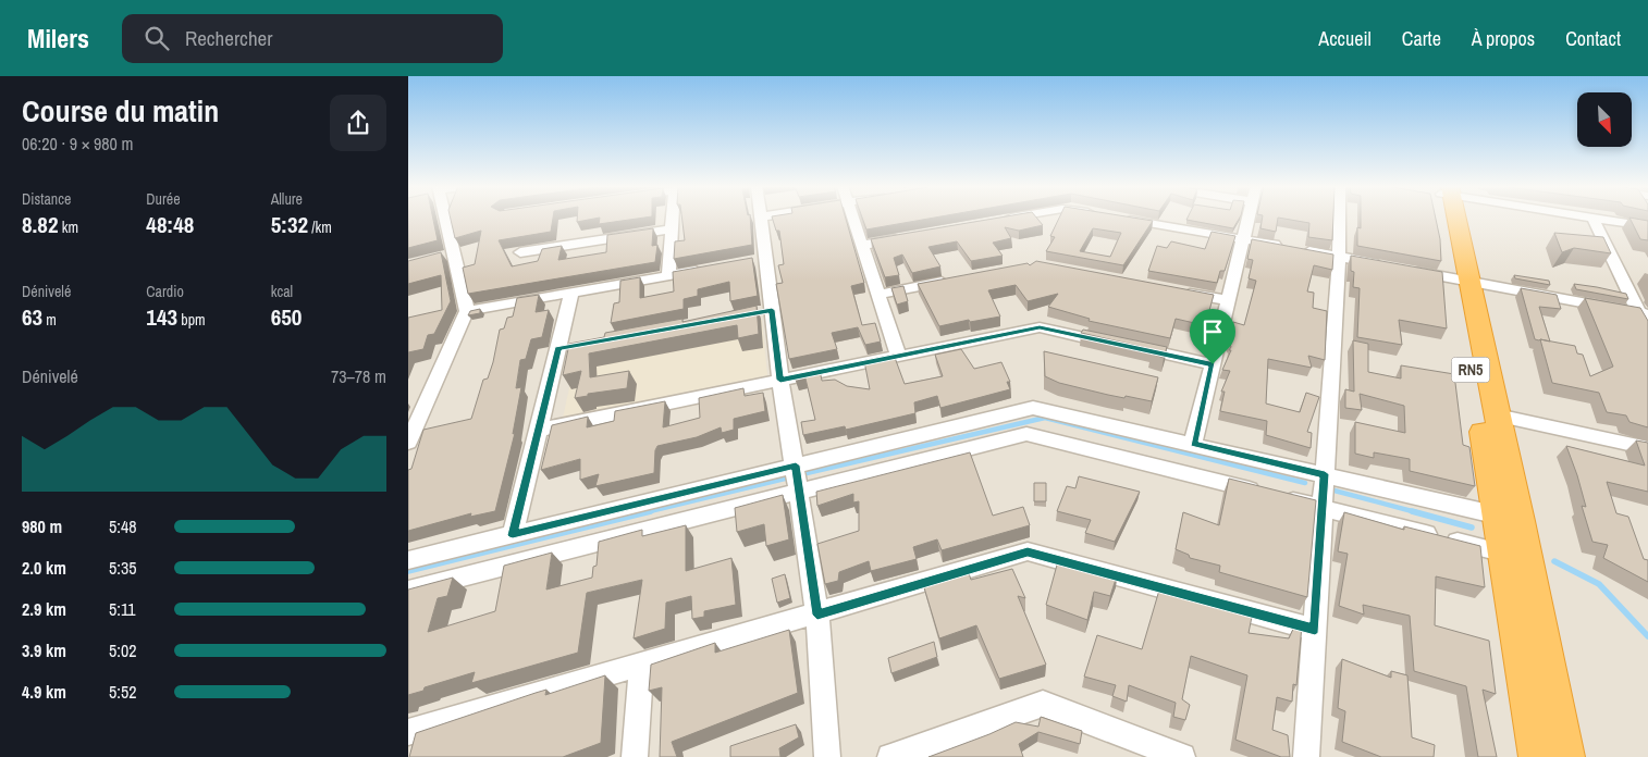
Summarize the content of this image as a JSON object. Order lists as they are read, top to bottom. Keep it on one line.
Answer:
{"streets":{"highway":["RN5"]},"north":"bottom right","page":{"header":"Milers","search":"Rechercher","nav":["Accueil","Carte","À propos","Contact"],"heading":["Course du matin","06:20 · 9 × 980 m"],"stats":[["Distance","8.82 km"],["Durée","48:48"],["Allure","5:32 /km"],["Dénivelé","63 m"],["Cardio","143 bpm"],["kcal","650"]],"chart":["Dénivelé","73–78 m"],"list":[{"name":"980 m","note":"5:48"},{"name":"2.0 km","note":"5:35"},{"name":"2.9 km","note":"5:11"},{"name":"3.9 km","note":"5:02"},{"name":"4.9 km","note":"5:52"}]}}
